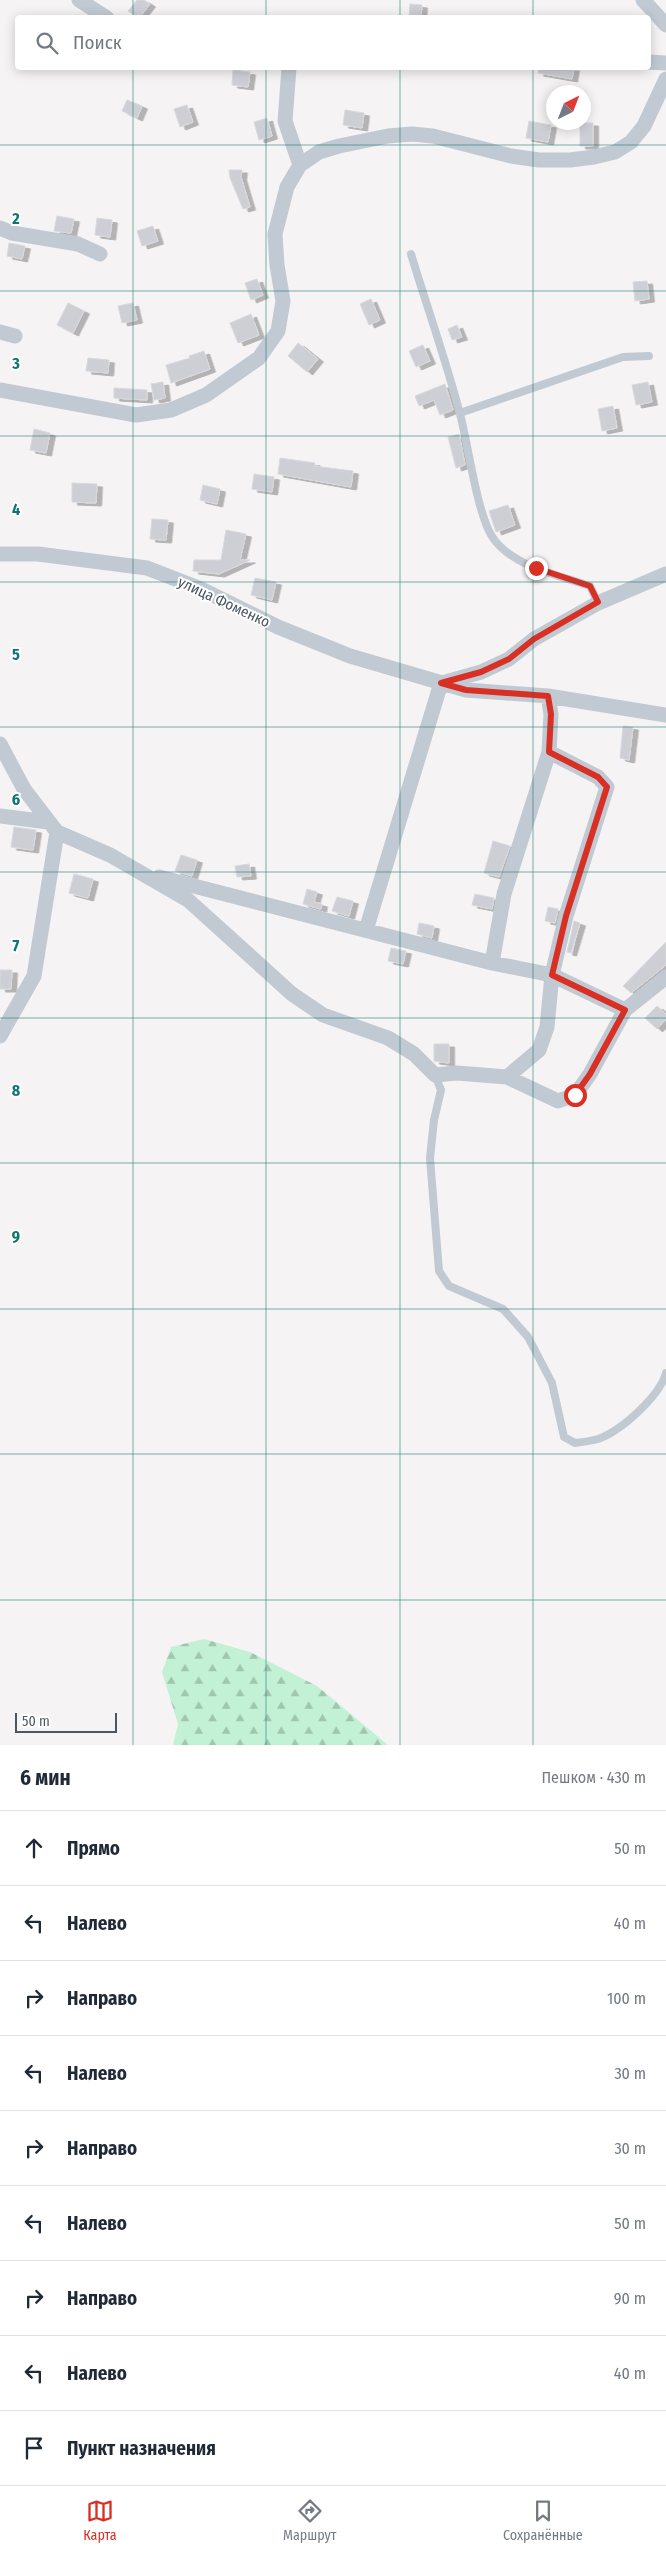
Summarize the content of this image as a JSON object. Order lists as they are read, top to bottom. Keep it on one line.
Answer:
{"streets":{"street":["улица Фоменко"]},"scale_bar":"50 m","north":"top right","page":{"search":"Поиск","scale":"50 m","heading":["6 мин","Пешком · 430 m"],"list":[["Прямо","50 m"],["Налево","40 m"],["Направо","100 m"],["Налево","30 m"],["Направо","30 m"],["Налево","50 m"],["Направо","90 m"],["Налево","40 m"],"Пункт назначения"],"nav":["Карта","Маршрут","Сохранённые"]},"grid":{"rows":["2","3","4","5","6","7","8","9"]}}
